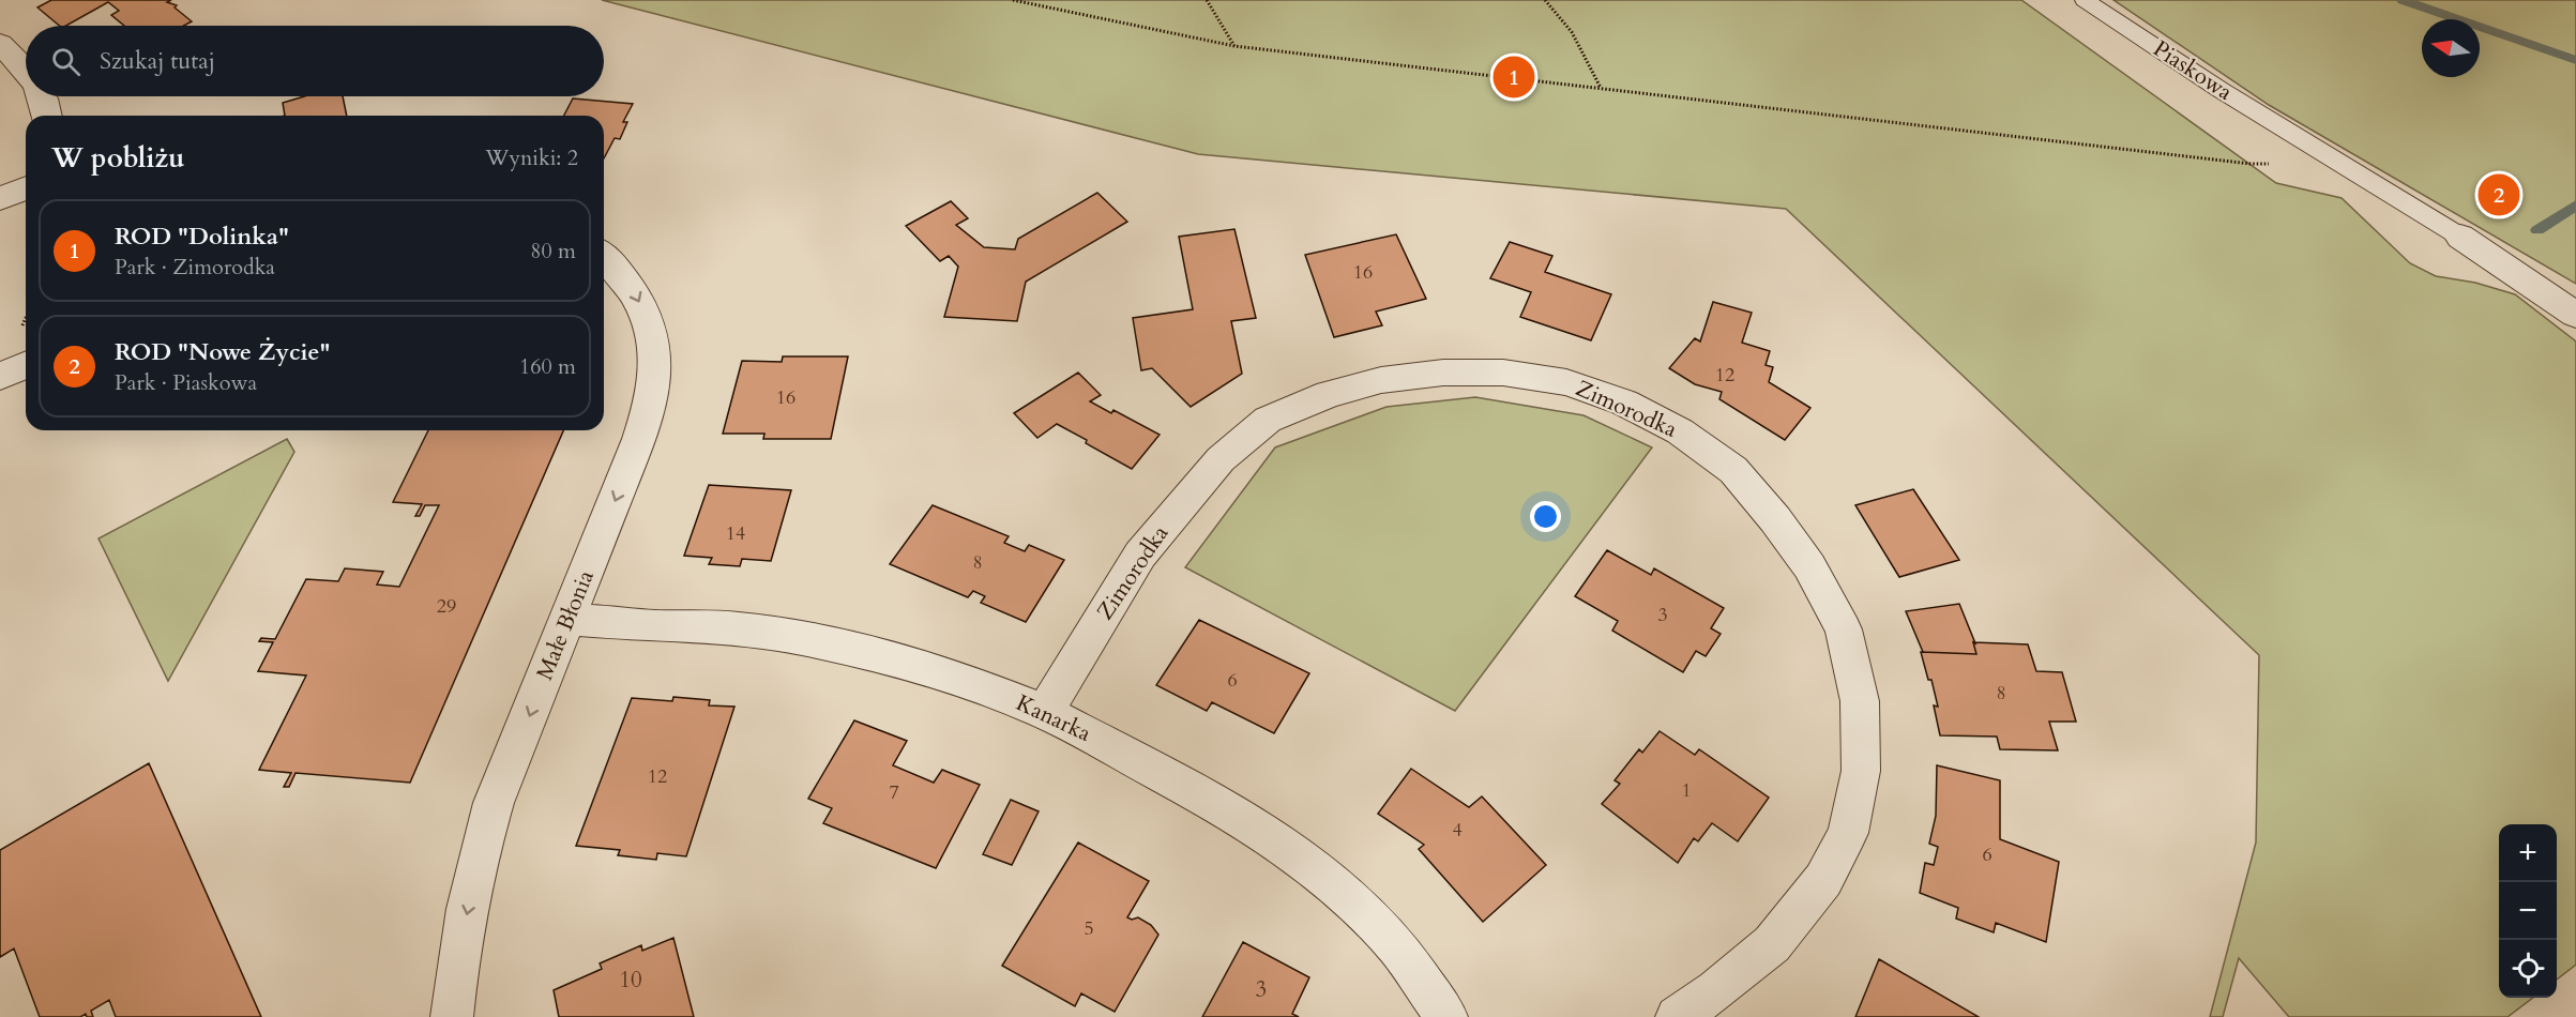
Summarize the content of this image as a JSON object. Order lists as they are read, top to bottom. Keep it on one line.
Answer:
{"streets":{"street":["Zimorodka","Małe Błonia","Kanarka"],"lane":["Piaskowa"]},"crossings":[["Zimorodka","Kanarka"],["Małe Błonia","Kanarka"]],"one_way":["Małe Błonia"],"house_numbers":["16","12","16","14","8","29","3","6","8","12","1","7","4","6","5","10","3"],"north":"left","page":{"search":"Szukaj tutaj","pins":["1","2"],"heading":["W pobliżu","Wyniki: 2"],"list":[{"mark":"1","name":"ROD \"Dolinka\"","note":"Park · Zimorodka","value":"80 m"},{"mark":"2","name":"ROD \"Nowe Życie\"","note":"Park · Piaskowa","value":"160 m"}],"map_buttons":["+","−"]}}
